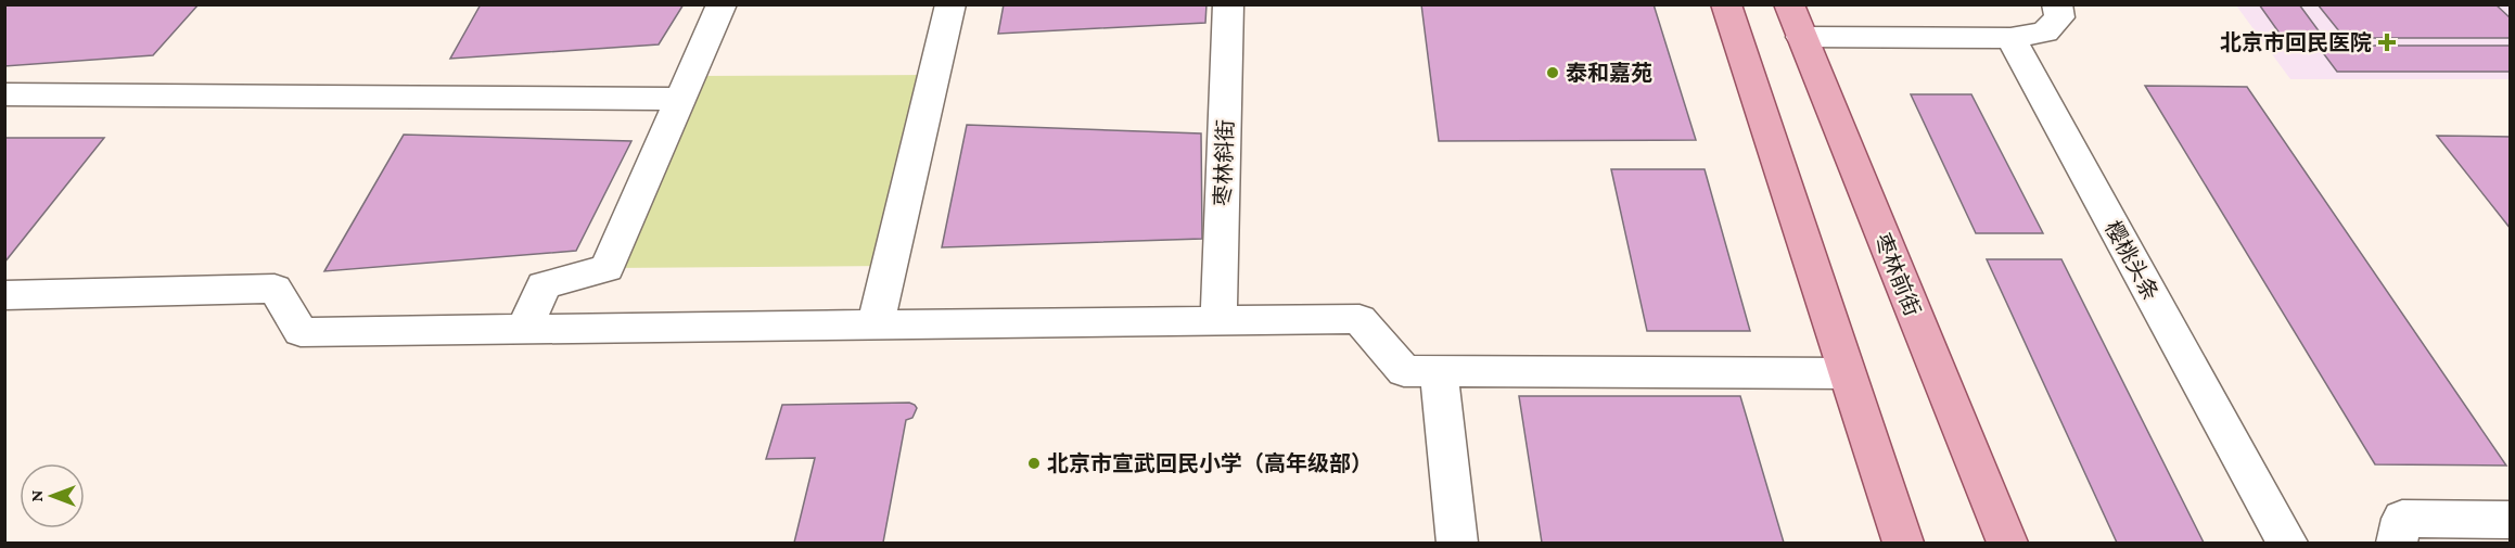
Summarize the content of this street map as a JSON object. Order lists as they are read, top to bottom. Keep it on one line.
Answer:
{"streets":{"main road":["枣林前街"],"street":["枣林斜街","樱桃头条"]},"places":{"health":["北京市回民医院"],"other":["泰和嘉苑","北京市宣武回民小学（高年级部）"]},"north":"left"}
